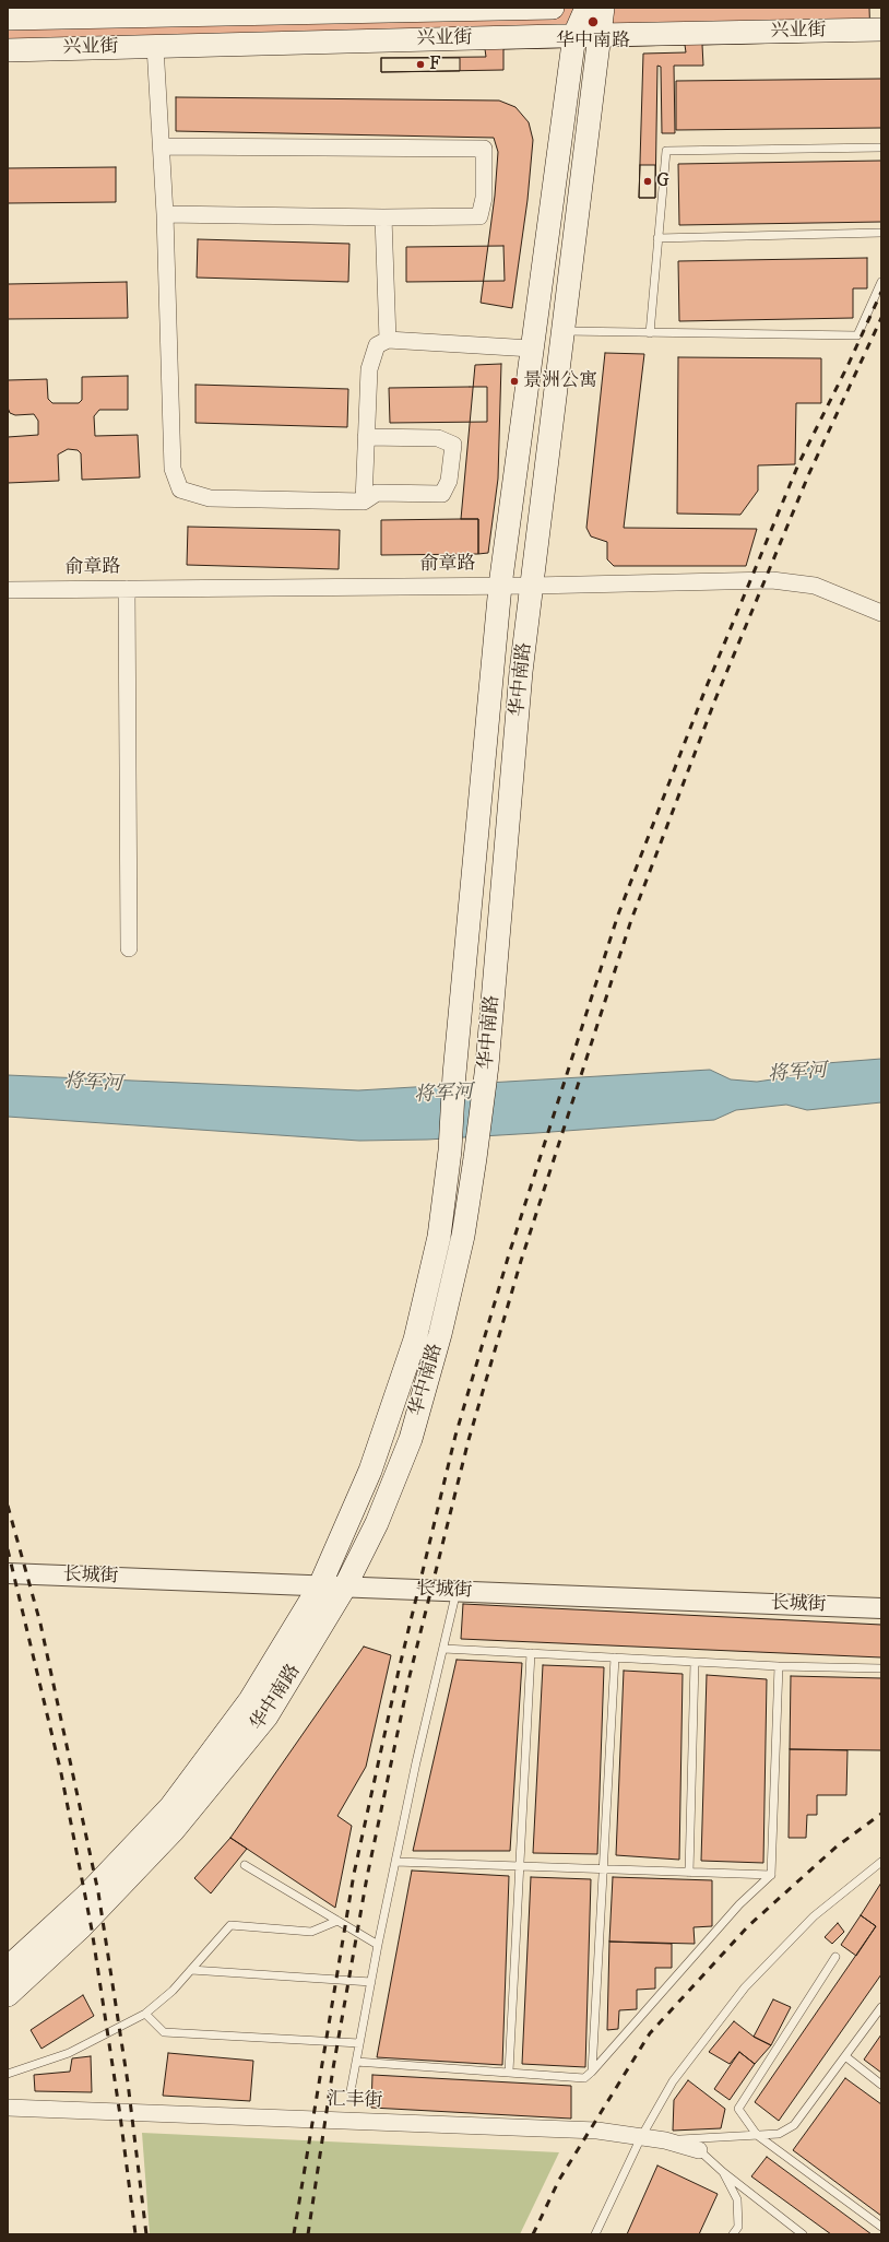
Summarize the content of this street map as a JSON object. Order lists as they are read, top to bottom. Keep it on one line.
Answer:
{"streets":{"main road":["兴业街","华中南路"],"street":["俞章路","长城街","汇丰街"]},"crossings":[["兴业街","华中南路"],["俞章路","华中南路"],["华中南路","长城街"]],"water":["将军河"],"places":["华中南路","F","G","景洲公寓"]}
